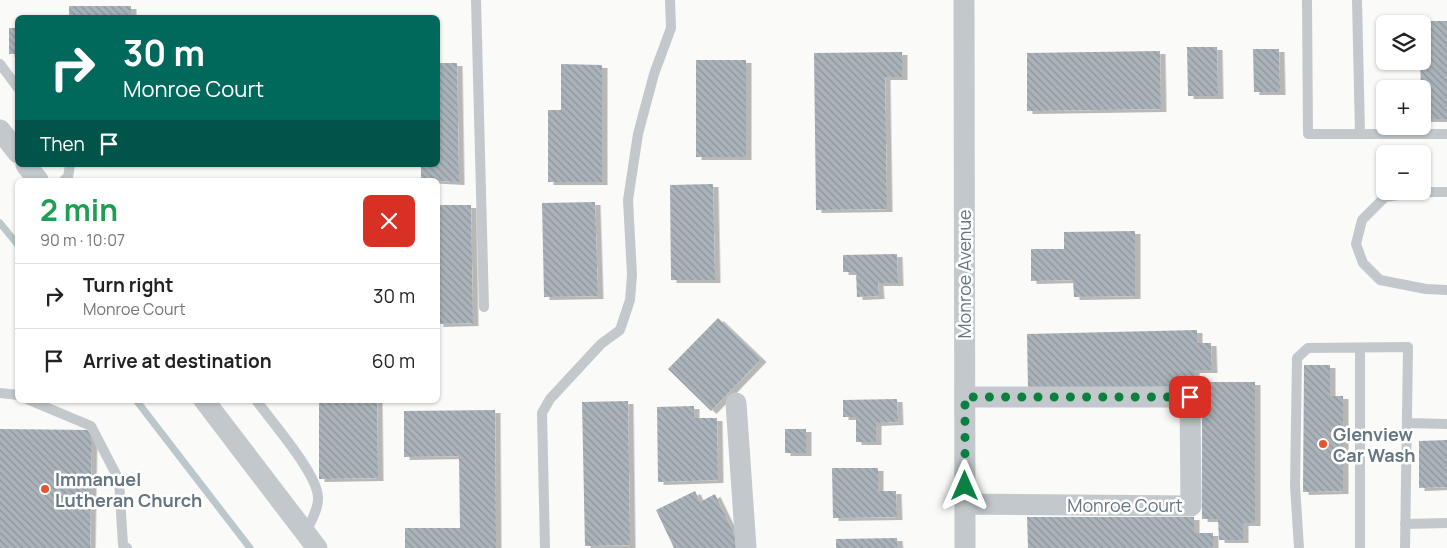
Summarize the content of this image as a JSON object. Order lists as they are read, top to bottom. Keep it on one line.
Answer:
{"streets":{"street":["Monroe Avenue","Monroe Court"]},"crossings":[["Monroe Avenue","Monroe Court"]],"places":["Glenview Car Wash","Immanuel Lutheran Church"],"page":{"map_buttons":["+","−"],"turn":["30 m","Monroe Court"],"then":"Then","heading":["2 min","90 m · 10:07"],"list":[{"name":"Turn right","note":"Monroe Court","value":"30 m"},{"name":"Arrive at destination","value":"60 m"}]}}
